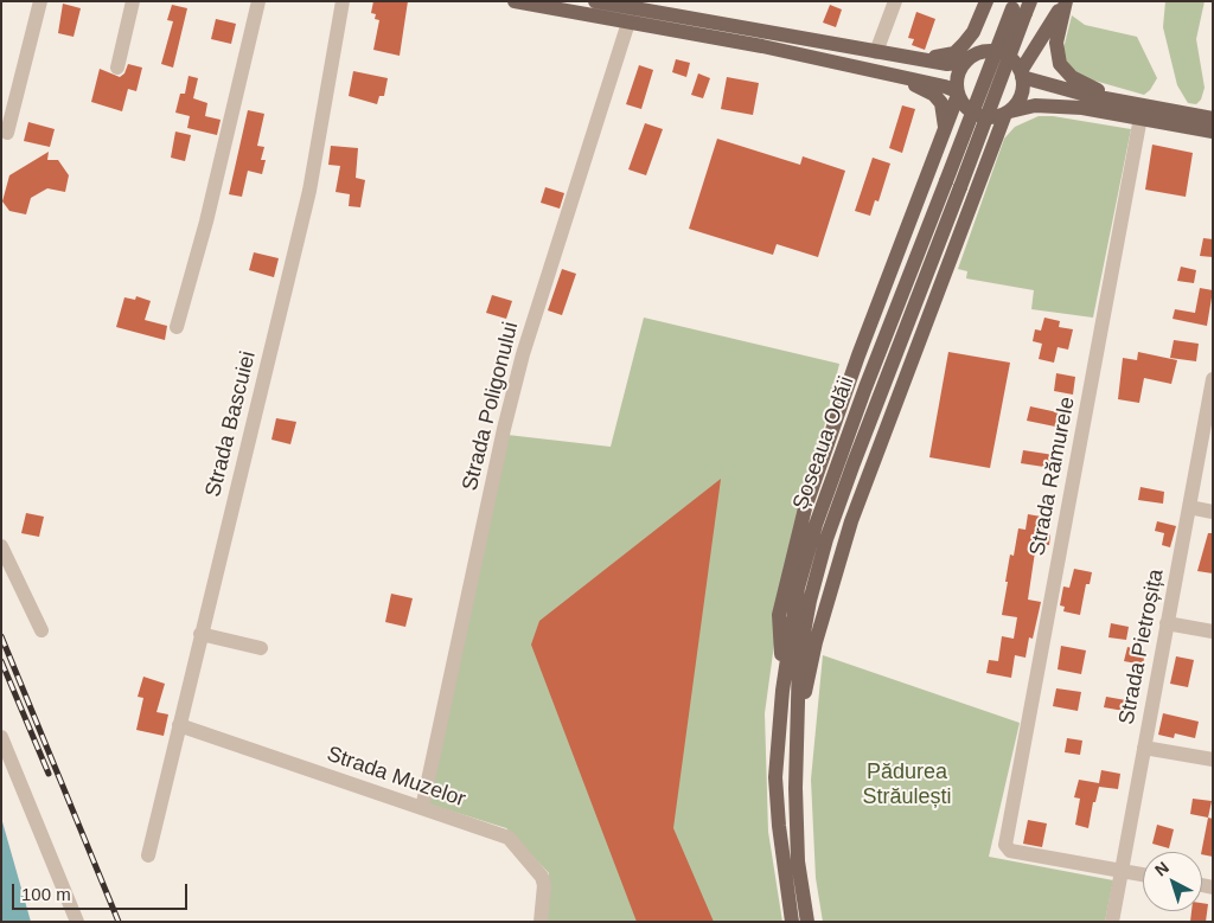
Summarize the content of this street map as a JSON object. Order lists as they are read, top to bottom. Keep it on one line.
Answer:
{"streets":{"main road":["Șoseaua Odăii"],"street":["Strada Poligonului","Strada Bascuiei","Strada Rămurele","Strada Pietroșița","Strada Muzelor"]},"crossings":[["Strada Poligonului","Strada Muzelor"],["Strada Bascuiei","Strada Muzelor"],["Strada Rămurele","Strada Pietroșița"]],"parks":["Pădurea Străulești"],"scale_bar":"100 m","north":"top left"}
